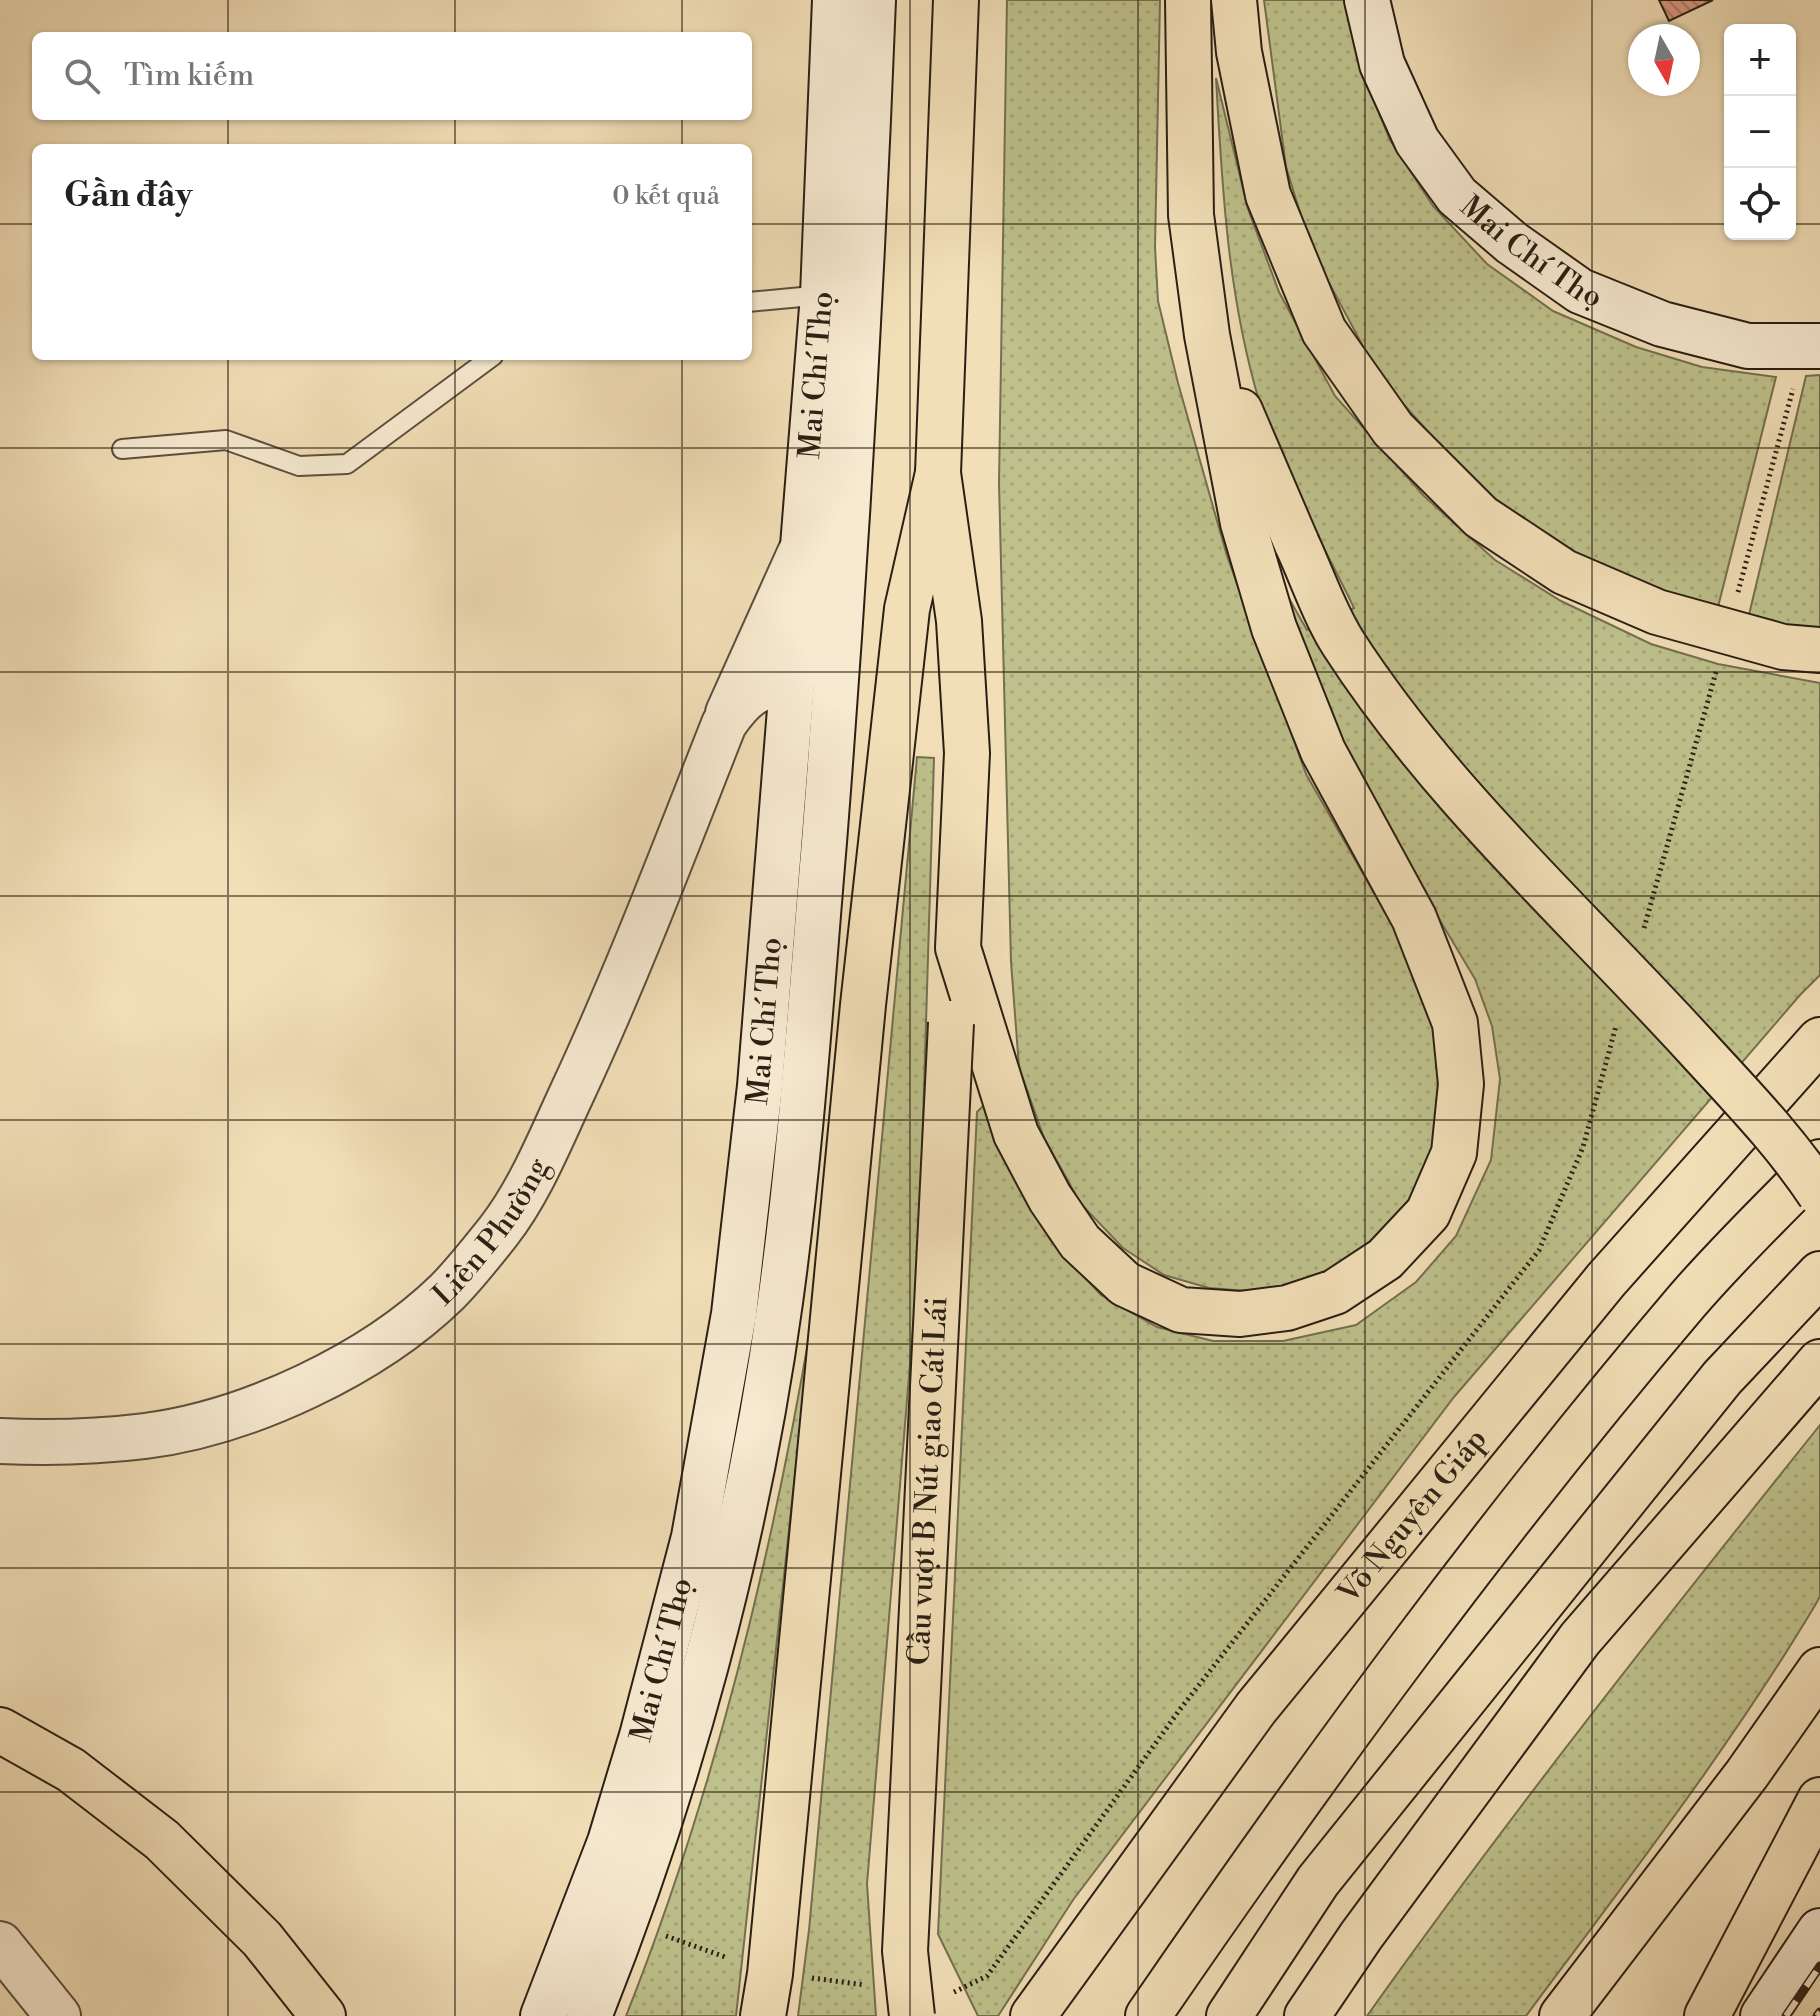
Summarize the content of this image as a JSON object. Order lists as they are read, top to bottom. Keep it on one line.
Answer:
{"streets":{"highway":["Cầu vượt B Nút giao Cát Lái","Võ Nguyên Giáp"],"main road":["Mai Chí Thọ","Liên Phường"]},"crossings":[["Mai Chí Thọ","Liên Phường"]],"north":"bottom","page":{"map_buttons":["+","−"],"search":"Tìm kiếm","heading":["Gần đây","0 kết quả"]}}
